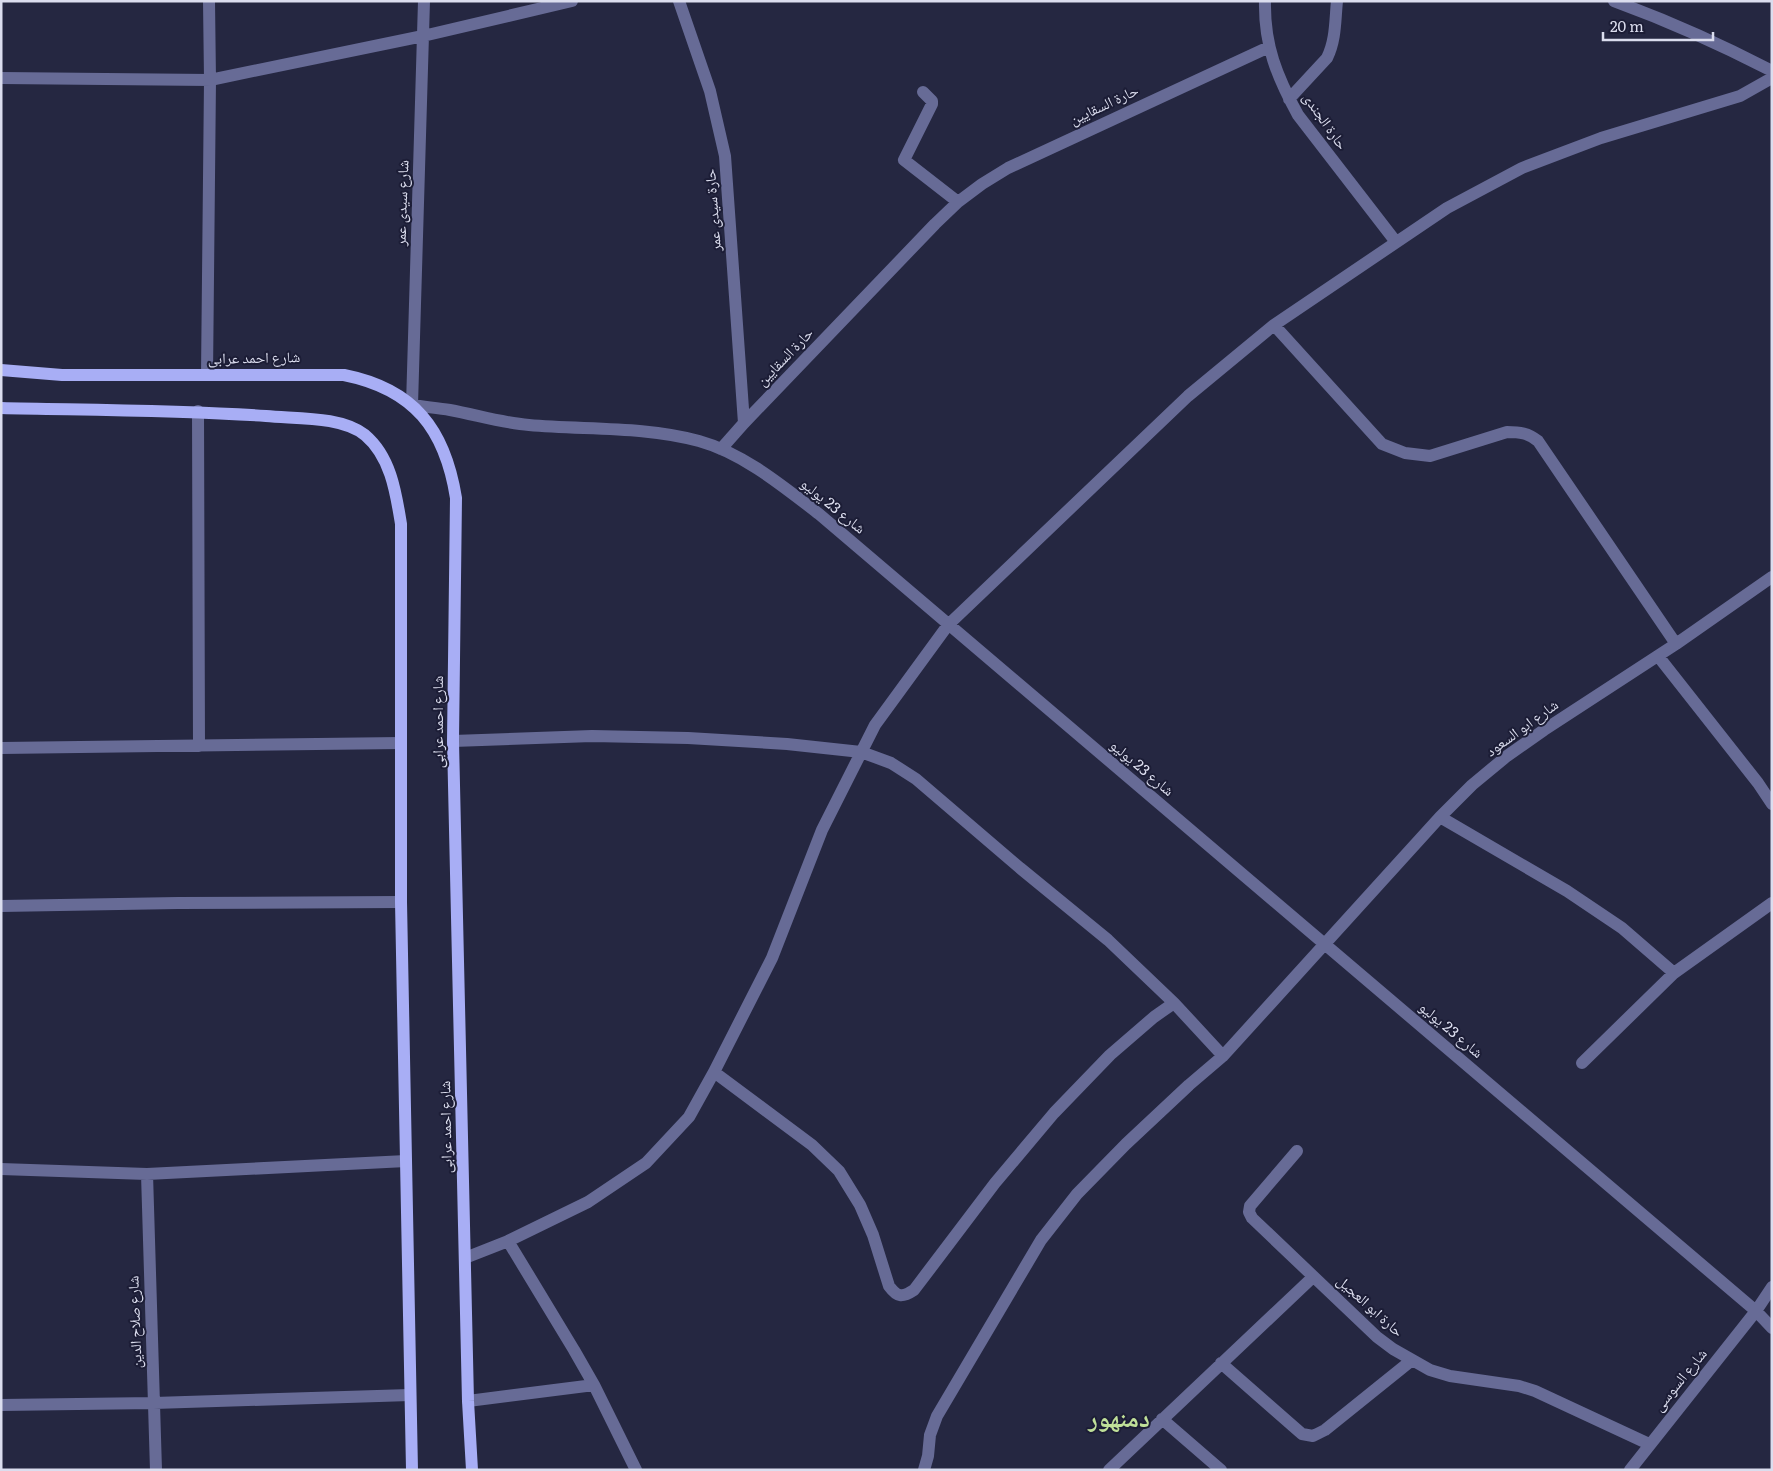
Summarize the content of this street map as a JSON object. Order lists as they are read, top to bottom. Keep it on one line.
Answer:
{"streets":{"main road":["شارع احمد عرابى"],"street":["حارة السقايين","حارة الجندى","شارع سيدى عمر","حارة سيدى عمر","شارع 23 يوليو","شارع ابو السعود","حارة ابو العجيل","شارع صلاح الدين","شارع السوسى"]},"crossings":[["حارة السقايين","حارة الجندى"],["حارة السقايين","حارة سيدى عمر"],["حارة السقايين","شارع 23 يوليو"],["شارع سيدى عمر","شارع احمد عرابى"],["شارع سيدى عمر","شارع 23 يوليو"],["شارع احمد عرابى","شارع 23 يوليو"],["شارع 23 يوليو","شارع ابو السعود"],["شارع 23 يوليو","شارع السوسى"],["حارة ابو العجيل","شارع السوسى"]],"districts":["دمنهور"],"scale_bar":"20 m"}
